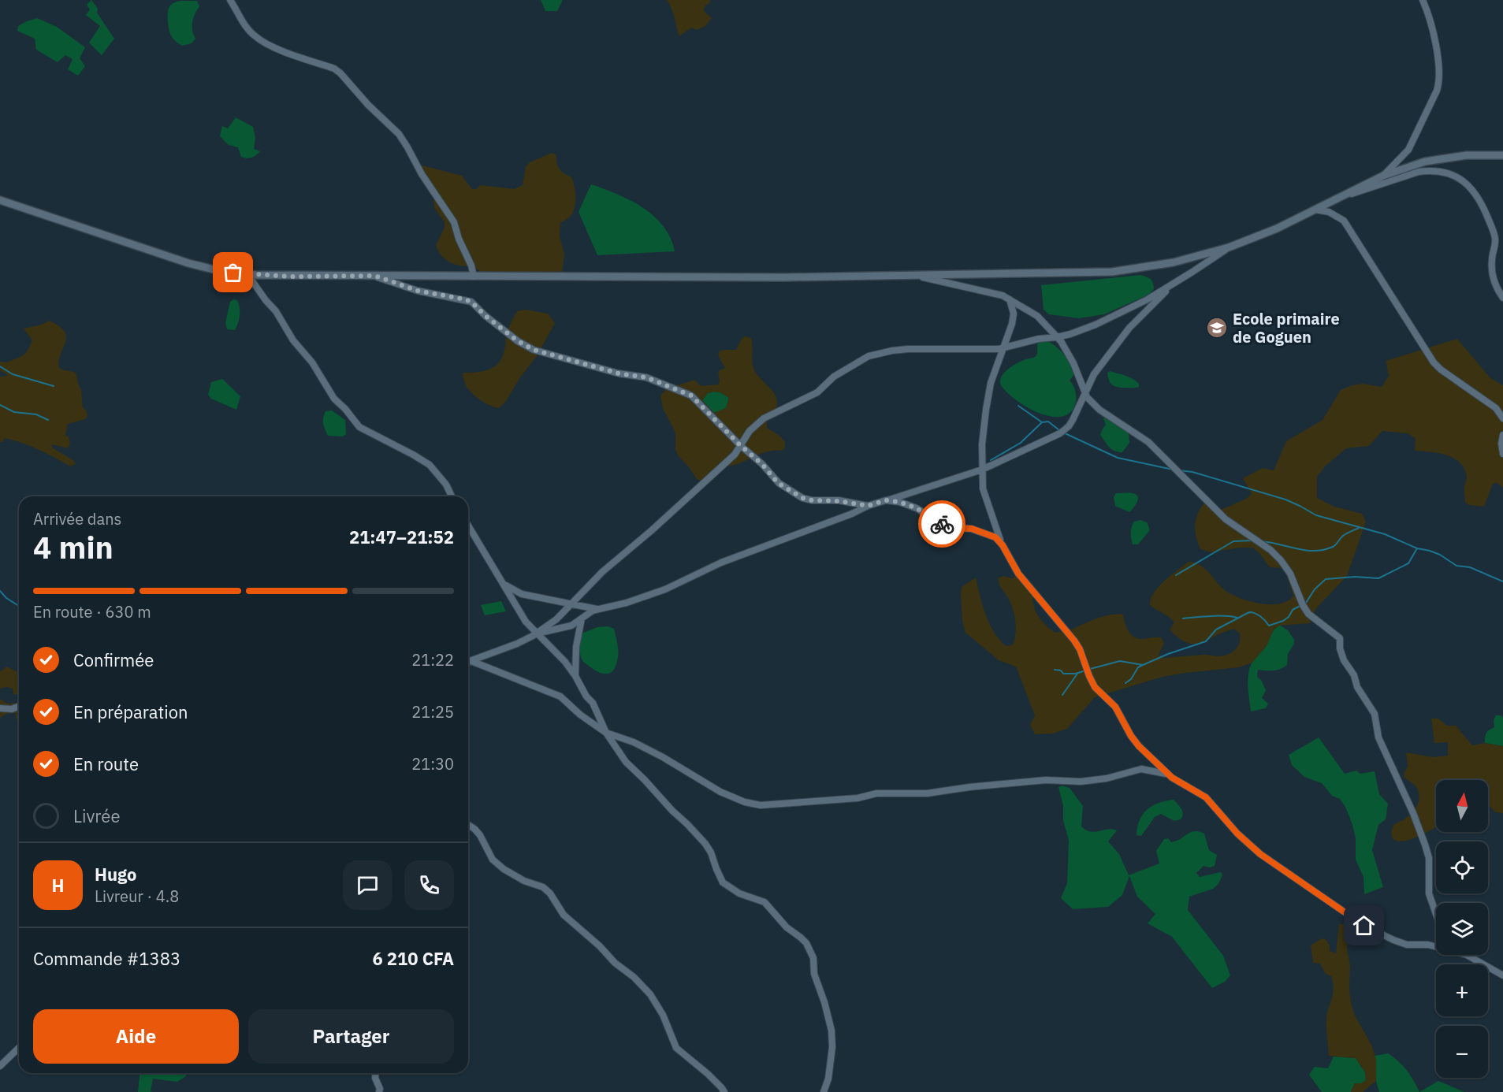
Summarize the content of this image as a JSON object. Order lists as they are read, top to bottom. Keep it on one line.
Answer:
{"places":{"school or university":["Ecole primaire de Goguen"]},"north":"top","page":{"heading":["4 min","Arrivée dans","21:47–21:52"],"panel":["Hugo","Livreur · 4.8","Commande #1383","6 210 CFA"],"bar":"En route · 630 m","list":[["Confirmée","21:22"],["En préparation","21:25"],["En route","21:30"],"Livrée"],"map_buttons":["+","−"],"round":"H","buttons":["Aide","Partager"]}}
